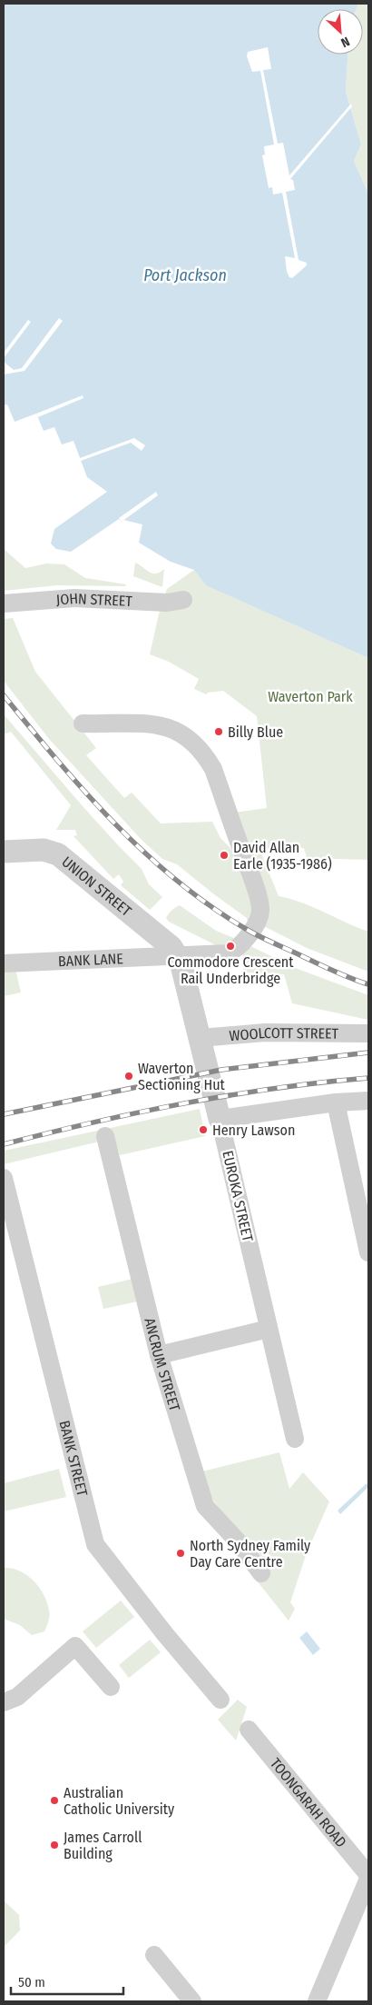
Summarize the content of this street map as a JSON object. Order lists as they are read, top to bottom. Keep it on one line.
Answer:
{"streets":{"street":["JOHN STREET","UNION STREET","BANK LANE","WOOLCOTT STREET","EUROKA STREET","ANCRUM STREET","BANK STREET","TOONGARAH ROAD"]},"crossings":[["UNION STREET","BANK LANE"],["UNION STREET","EUROKA STREET"],["BANK LANE","EUROKA STREET"],["WOOLCOTT STREET","EUROKA STREET"]],"water":["Port Jackson"],"parks":["Waverton Park"],"places":["Billy Blue","David Allan Earle (1935-1986)","Commodore Crescent Rail Underbridge","Waverton Sectioning Hut","Henry Lawson","North Sydney Family Day Care Centre","Australian Catholic University","James Carroll Building"],"scale_bar":"50 m","north":"bottom right"}
